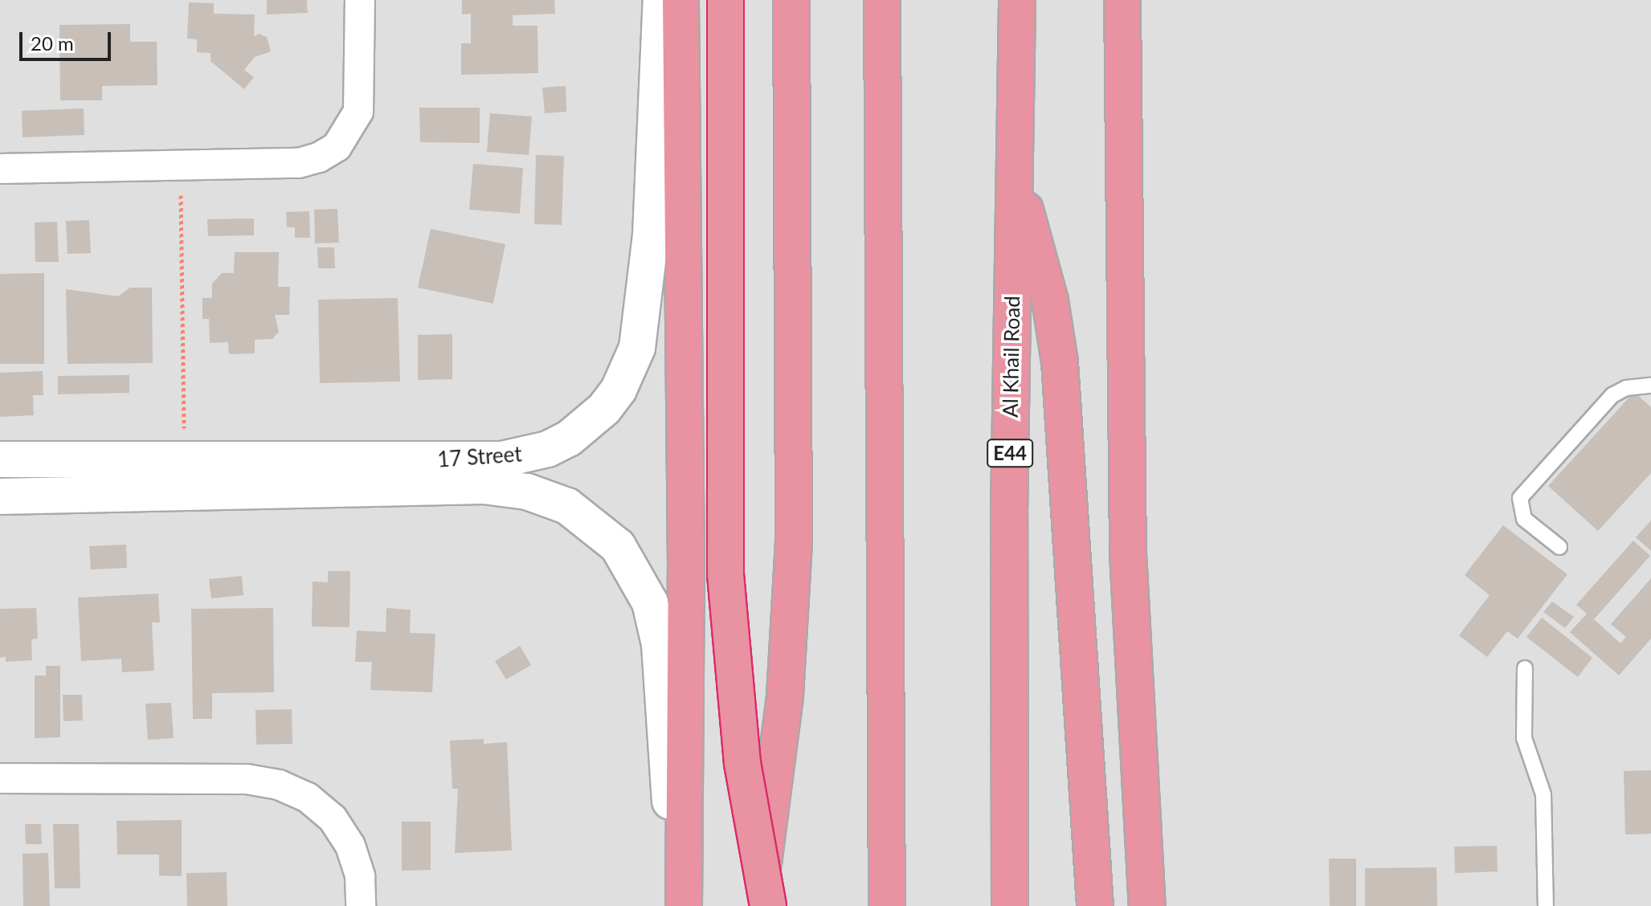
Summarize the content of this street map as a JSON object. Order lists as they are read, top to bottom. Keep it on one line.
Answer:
{"streets":{"highway":["Al Khail Road","E44"],"street":["17 Street"]},"scale_bar":"20 m"}
